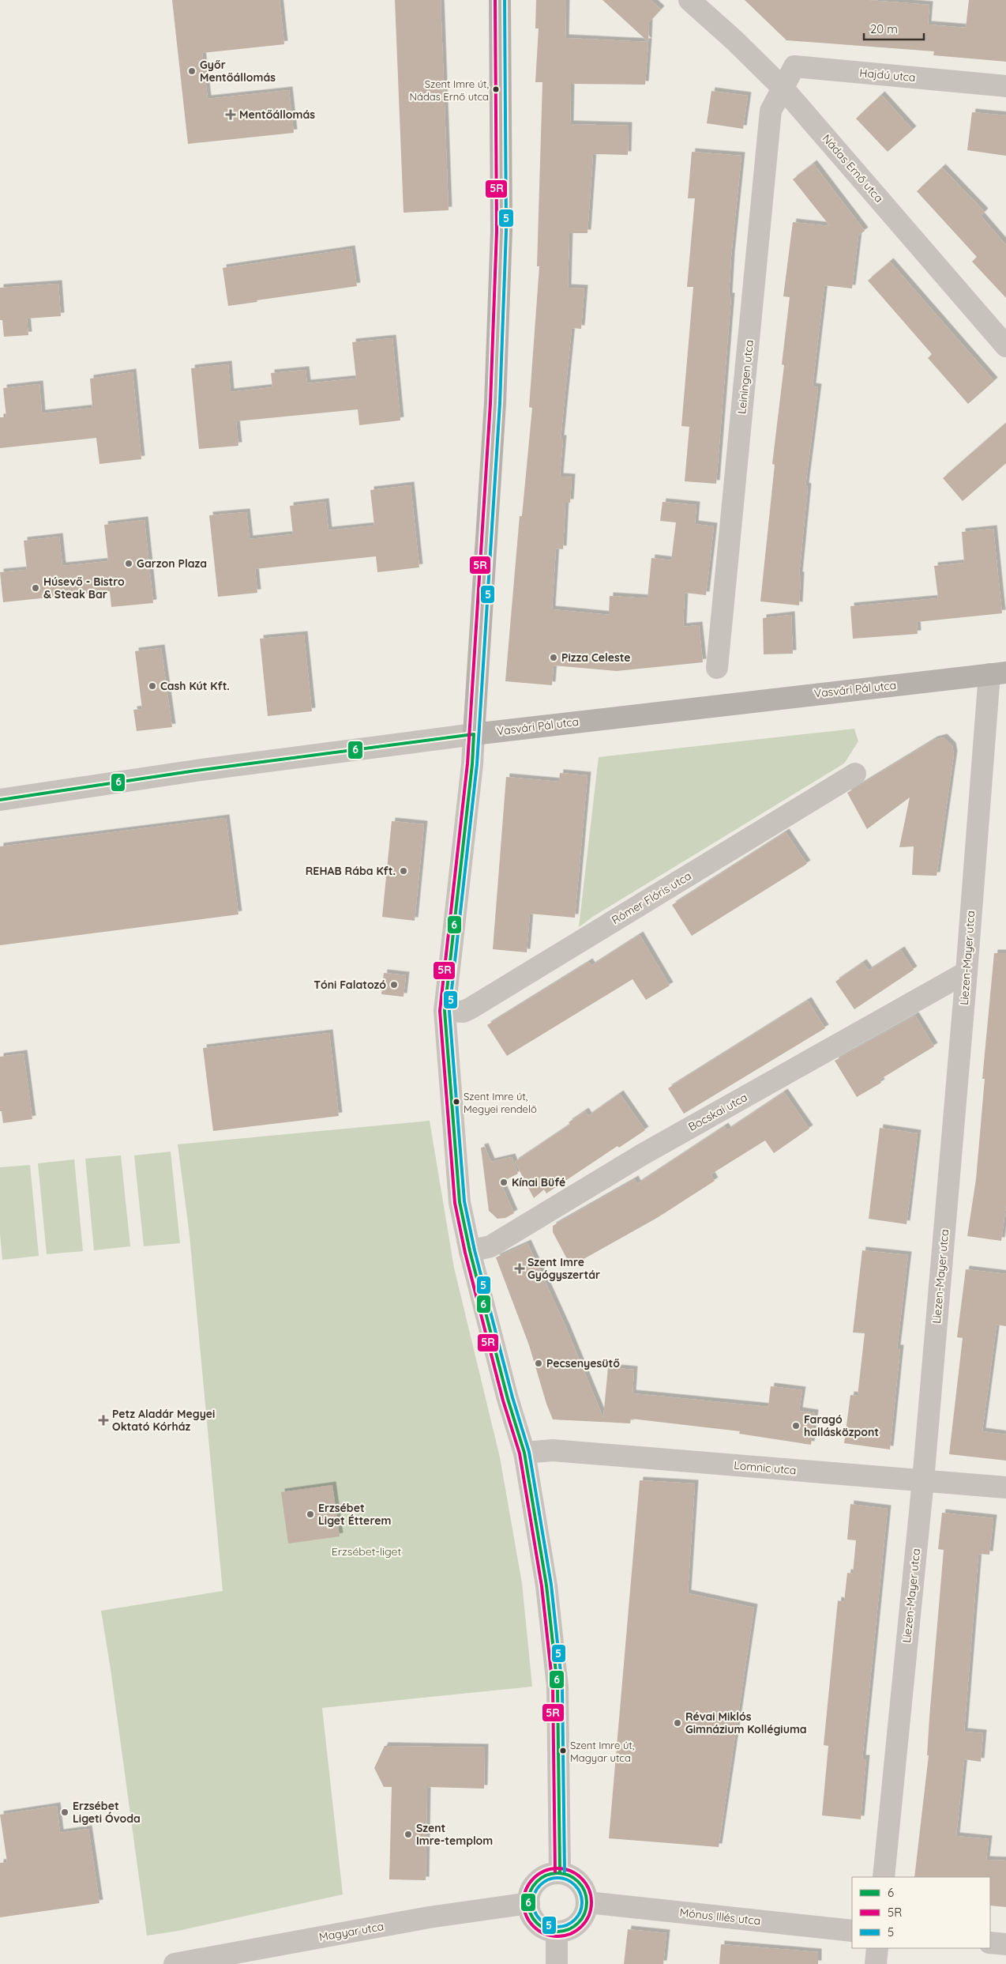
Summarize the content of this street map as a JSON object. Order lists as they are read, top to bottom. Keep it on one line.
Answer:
{"streets":{"main road":["Vasvári Pál utca"],"street":["Hajdú utca","Nádas Ernő utca","Leiningen utca","Rómer Flóris utca","Liezen-Mayer utca","Bocskai utca","Lomnic utca","Mónus Illés utca","Magyar utca"]},"crossings":[["Hajdú utca","Nádas Ernő utca"],["Hajdú utca","Leiningen utca"],["Nádas Ernő utca","Leiningen utca"],["Vasvári Pál utca","Liezen-Mayer utca"],["Liezen-Mayer utca","Bocskai utca"],["Liezen-Mayer utca","Lomnic utca"],["Mónus Illés utca","Magyar utca"]],"parks":["Erzsébet-liget"],"places":{"other":["Győr Mentőállomás","Szent Imre út, Nádas Ernő utca","Garzon Plaza","Húsevő - Bistro & Steak Bar","Pizza Celeste","Cash Kút Kft.","REHAB Rába Kft.","Tóni Falatozó","Szent Imre út, Megyei rendelő","Kínai Büfé","Pecsenyesütő","Faragó hallásközpont","Erzsébet Liget Étterem","Révai Miklós Gimnázium Kollégiuma","Szent Imre út, Magyar utca","Erzsébet Ligeti Óvoda","Szent Imre-templom"],"health":["Mentőállomás","Szent Imre Gyógyszertár","Petz Aladár Megyei Oktató Kórház"]},"lines":["transit line 5R","transit line 5","transit line 6"],"legend":["6","5R","5"],"scale_bar":"20 m"}
